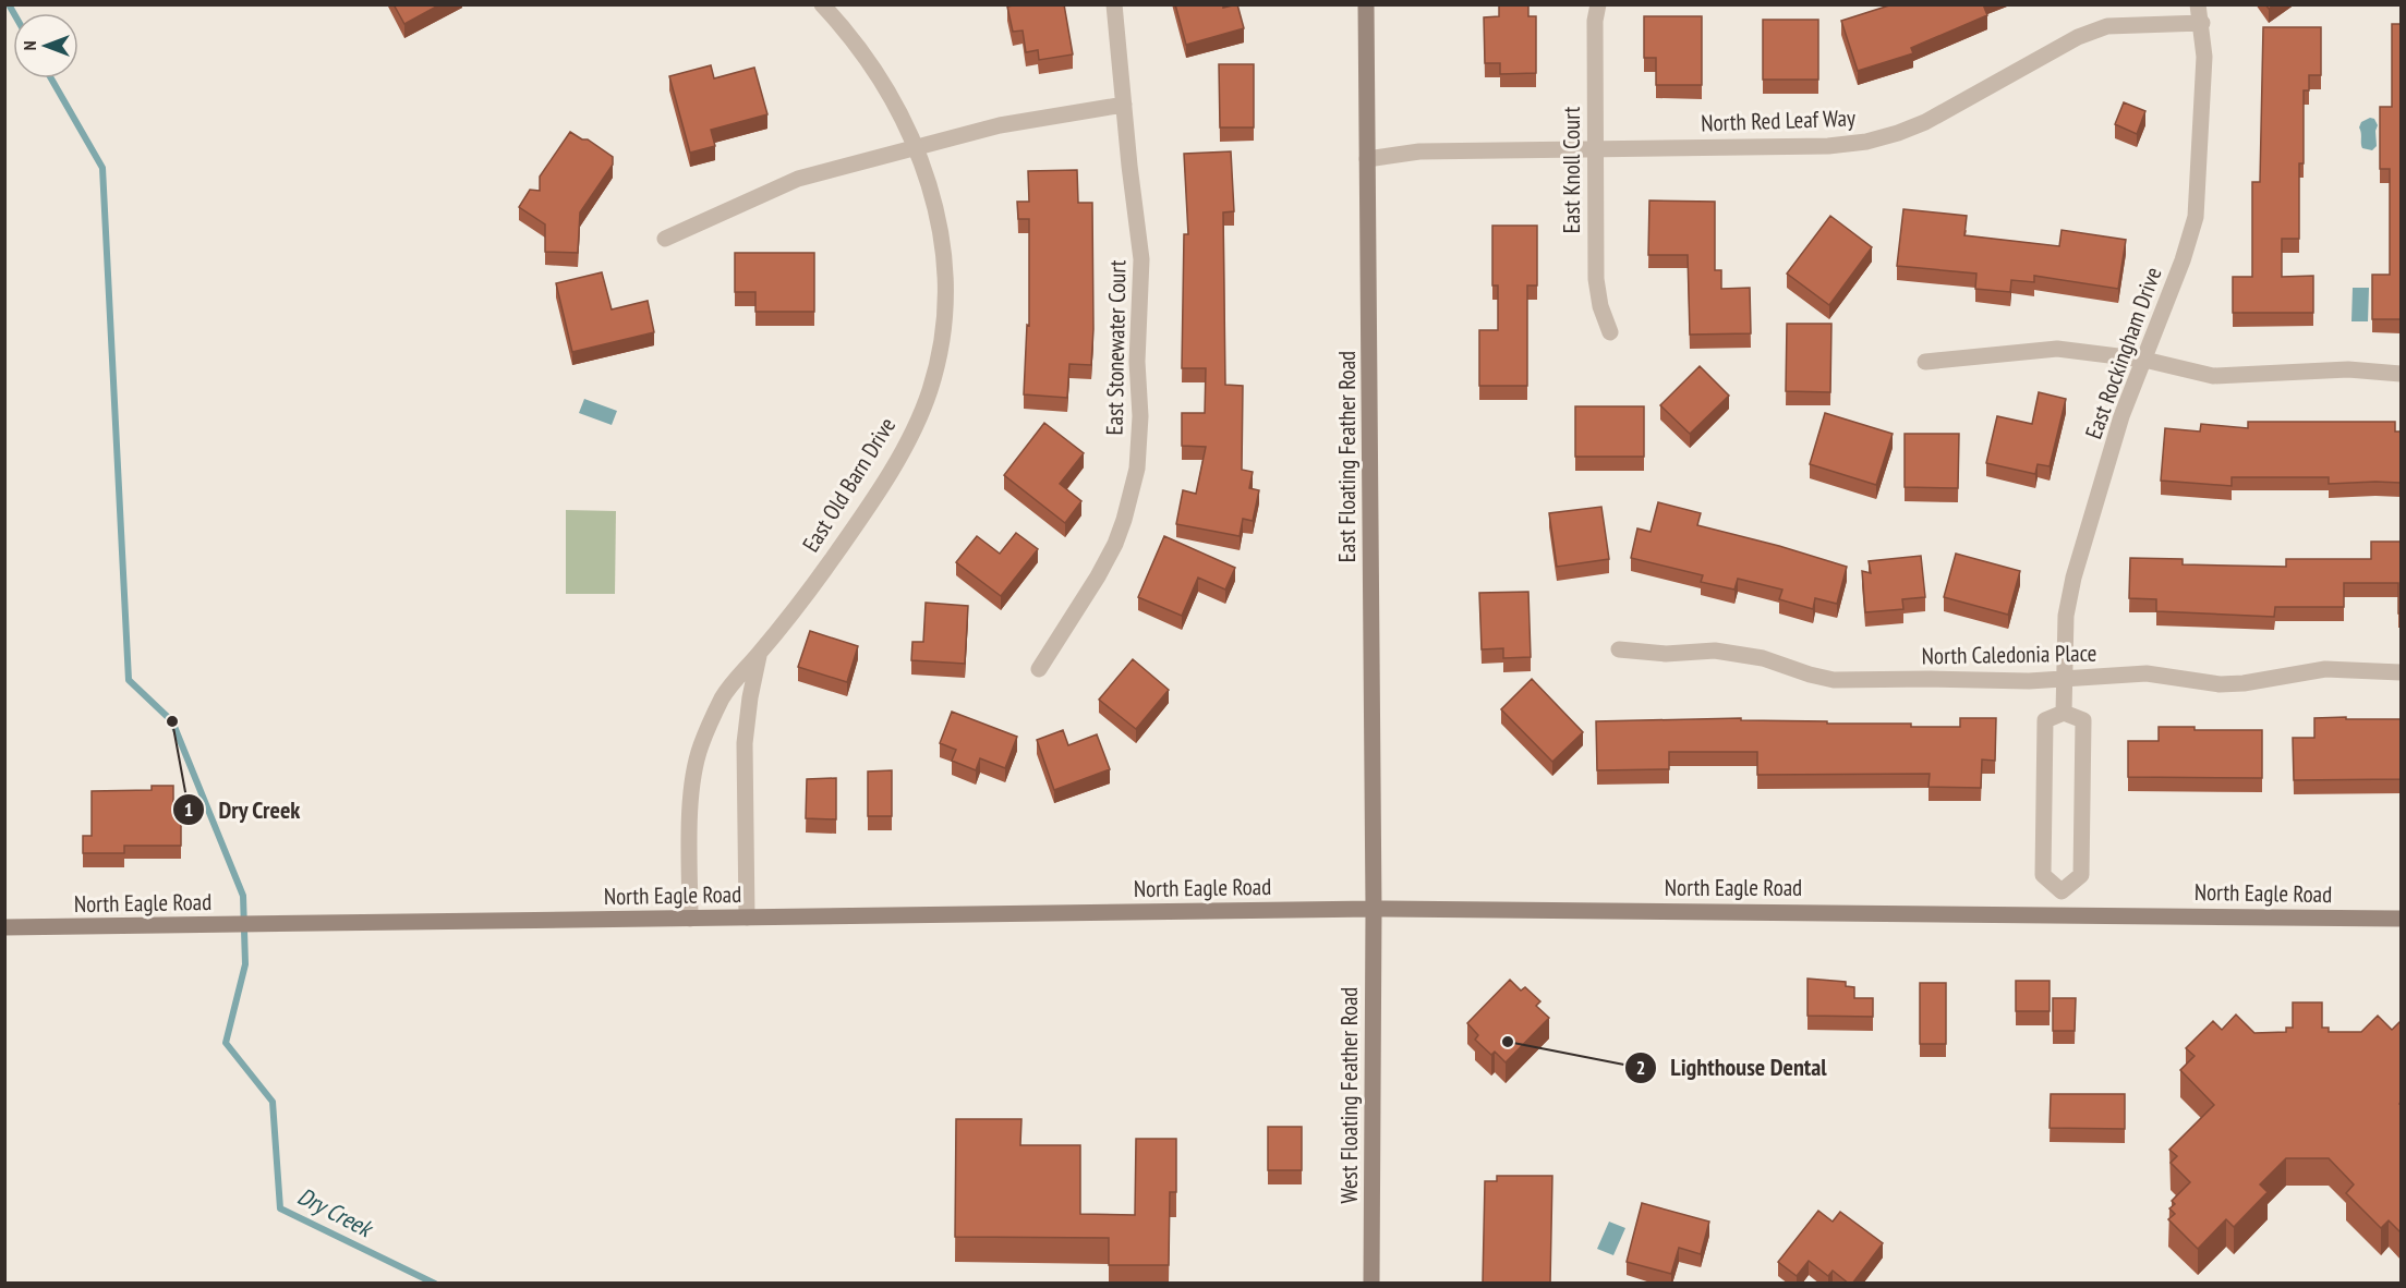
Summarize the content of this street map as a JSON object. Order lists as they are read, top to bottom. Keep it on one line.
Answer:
{"streets":{"main road":["East Floating Feather Road","North Eagle Road","West Floating Feather Road"],"street":["North Red Leaf Way","East Knoll Court","East Stonewater Court","East Rockingham Drive","East Old Barn Drive","North Caledonia Place"]},"crossings":[["North Red Leaf Way","East Knoll Court"],["North Red Leaf Way","East Rockingham Drive"],["North Red Leaf Way","East Floating Feather Road"],["East Rockingham Drive","North Caledonia Place"],["East Floating Feather Road","North Eagle Road"],["East Floating Feather Road","West Floating Feather Road"],["East Old Barn Drive","North Eagle Road"],["North Eagle Road","West Floating Feather Road"]],"water":["Dry Creek"],"places":["Dry Creek","Lighthouse Dental"],"north":"left"}
